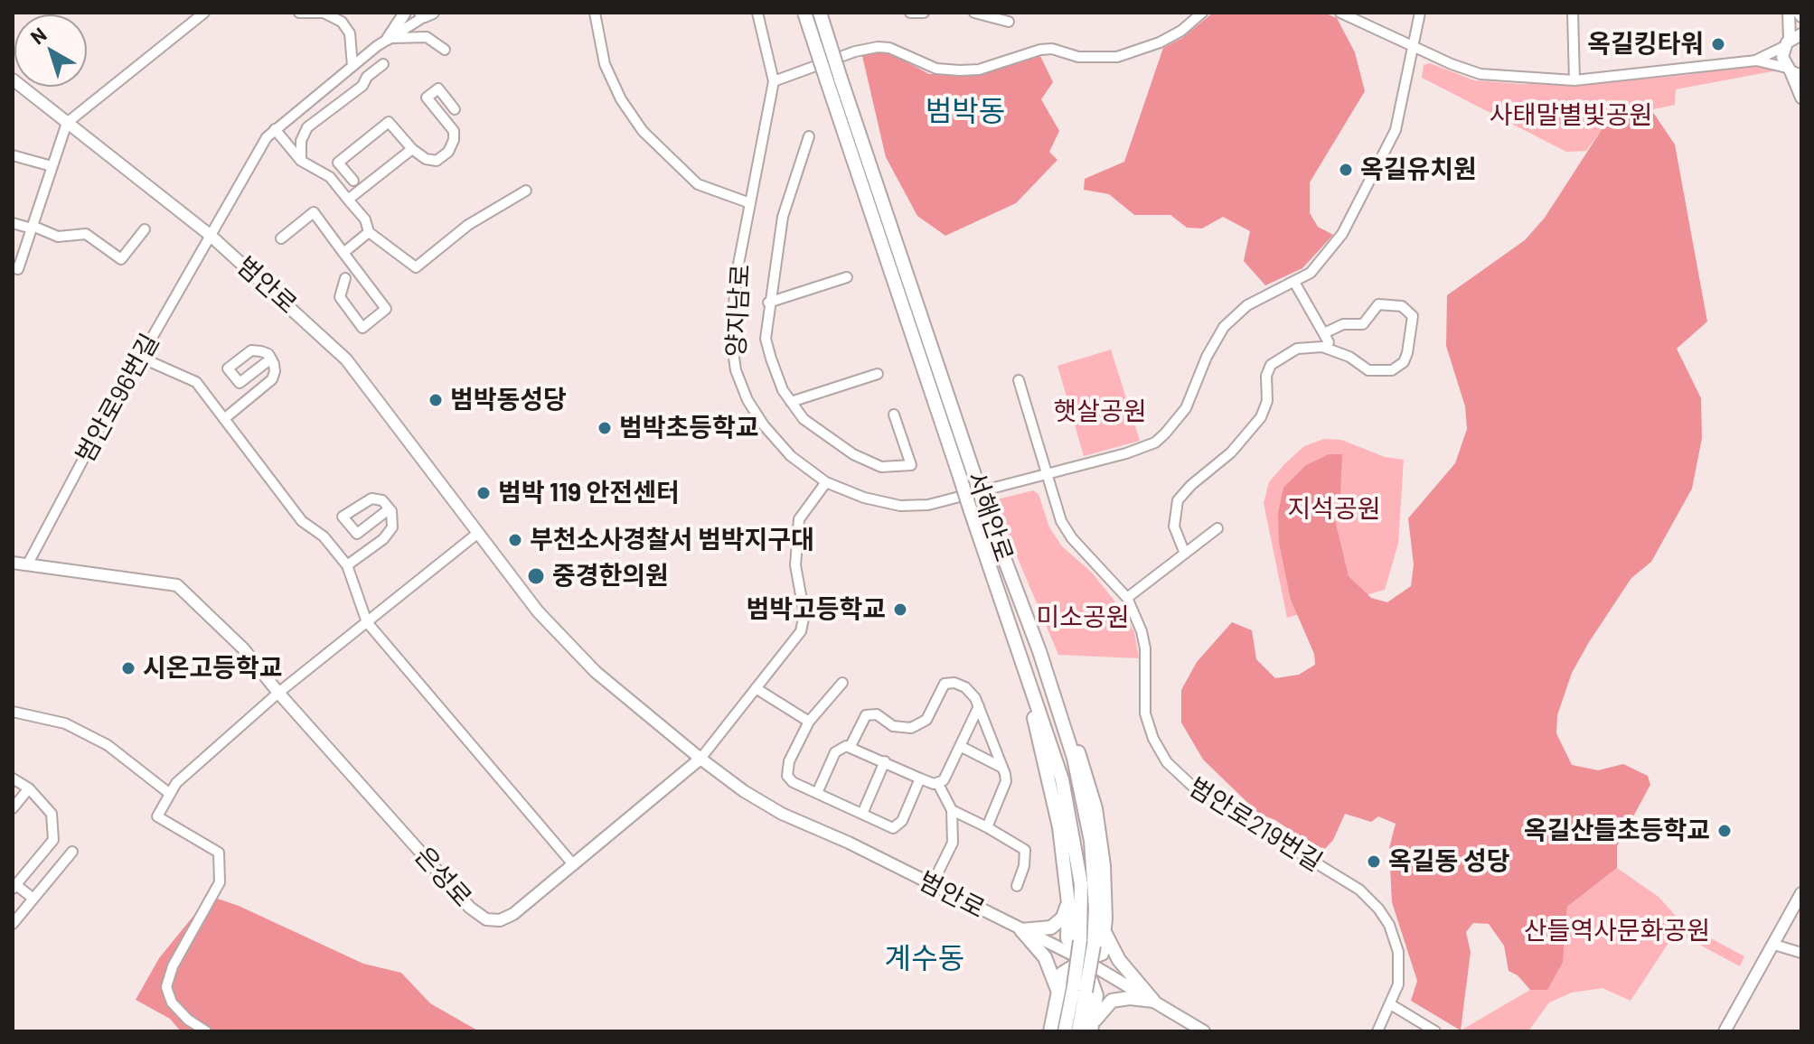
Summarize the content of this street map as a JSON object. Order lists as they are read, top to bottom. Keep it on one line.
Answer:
{"streets":{"main road":["서해안로"],"street":["범안로","양지남로","범안로96번길","범안로219번길","은성로"]},"crossings":[["범안로","범안로96번길"],["범안로","은성로"],["범안로96번길","은성로"]],"districts":["범박동","계수동"],"parks":["사태말별빛공원","햇살공원","지석공원","미소공원","산들역사문화공원"],"places":["옥길킹타워","옥길유치원","범박동성당","범박초등학교","범박 119 안전센터","부천소사경찰서 범박지구대","중경한의원","범박고등학교","시온고등학교","옥길산들초등학교","옥길동 성당"],"north":"top left"}
